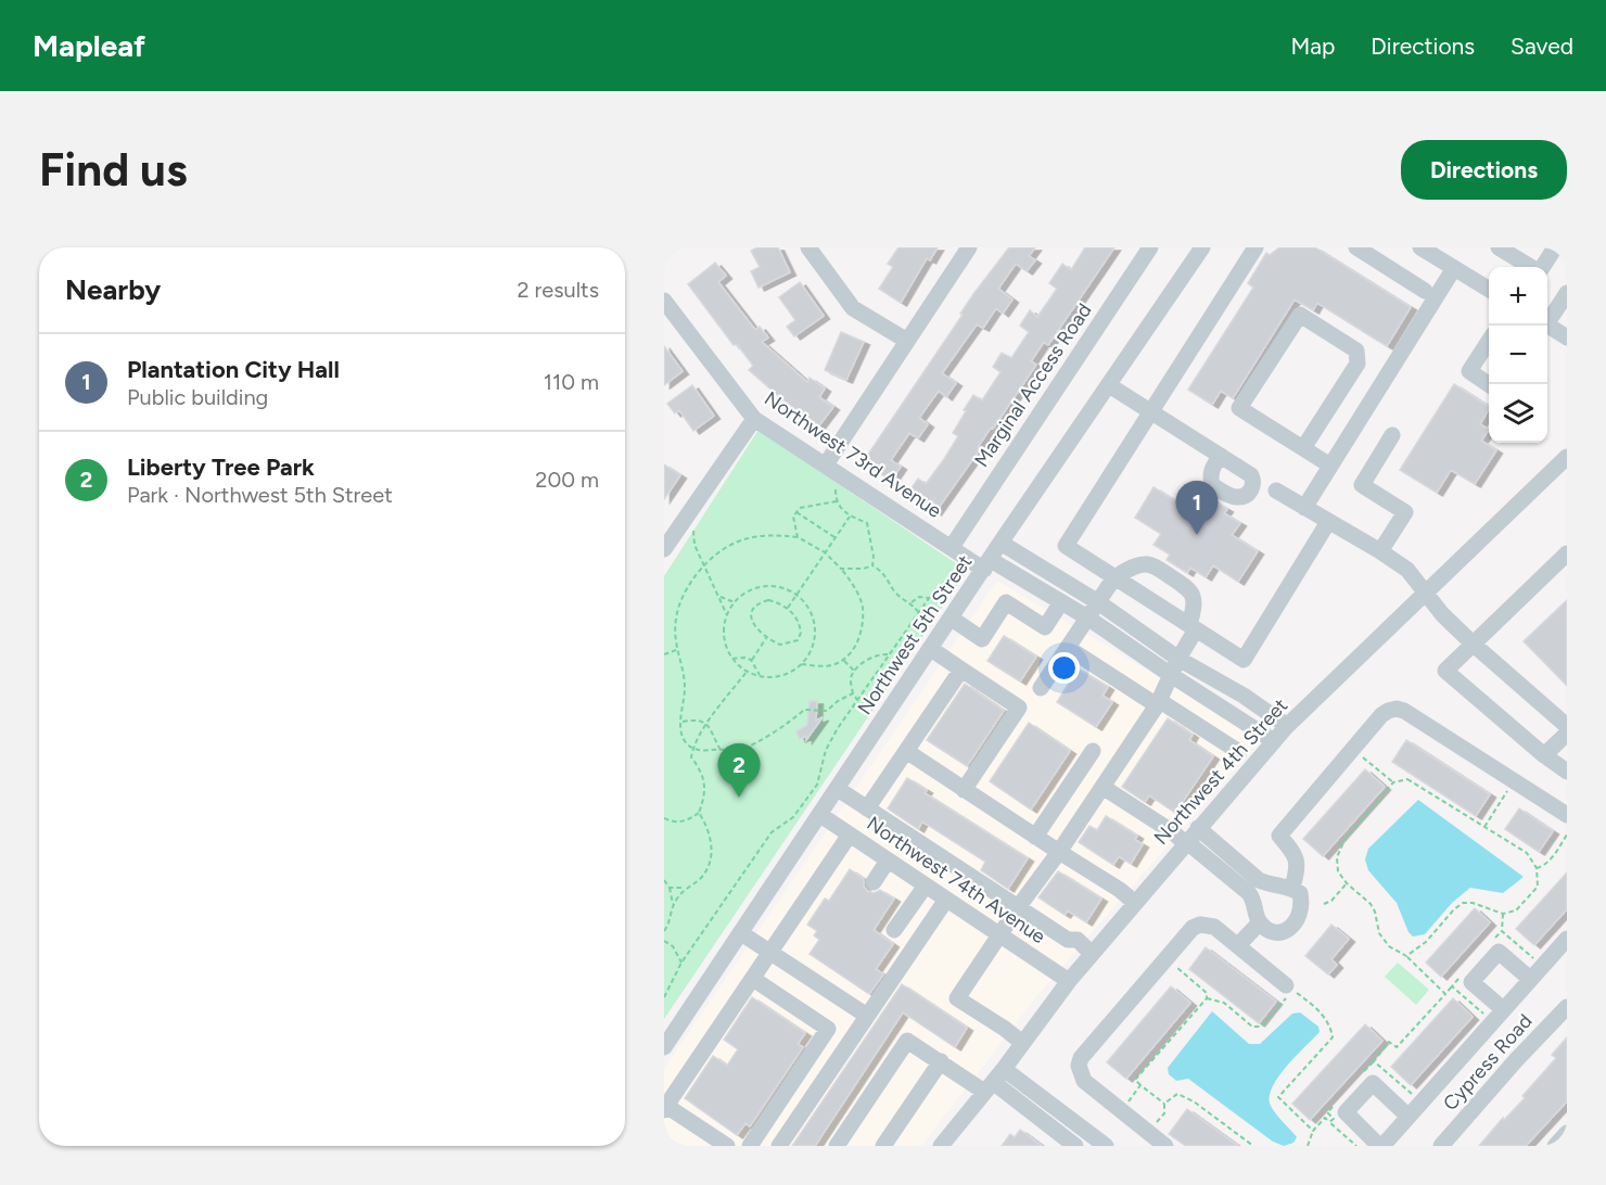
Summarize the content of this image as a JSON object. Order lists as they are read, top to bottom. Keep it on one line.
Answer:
{"streets":{"street":["Marginal Access Road","Northwest 73rd Avenue","Northwest 5th Street","Northwest 4th Street","Northwest 74th Avenue","Cypress Road"]},"crossings":[["Marginal Access Road","Northwest 73rd Avenue"],["Northwest 73rd Avenue","Northwest 5th Street"],["Northwest 73rd Avenue","Northwest 4th Street"],["Northwest 5th Street","Northwest 74th Avenue"],["Northwest 4th Street","Northwest 74th Avenue"]],"page":{"header":"Mapleaf","nav":["Map","Directions","Saved"],"buttons":"Directions","title":"Find us","heading":["Nearby","2 results"],"map_buttons":["+","−"],"list":[{"mark":"1","name":"Plantation City Hall","note":"Public building","value":"110 m"},{"mark":"2","name":"Liberty Tree Park","note":"Park · Northwest 5th Street","value":"200 m"}],"pins":["1","2"]}}
